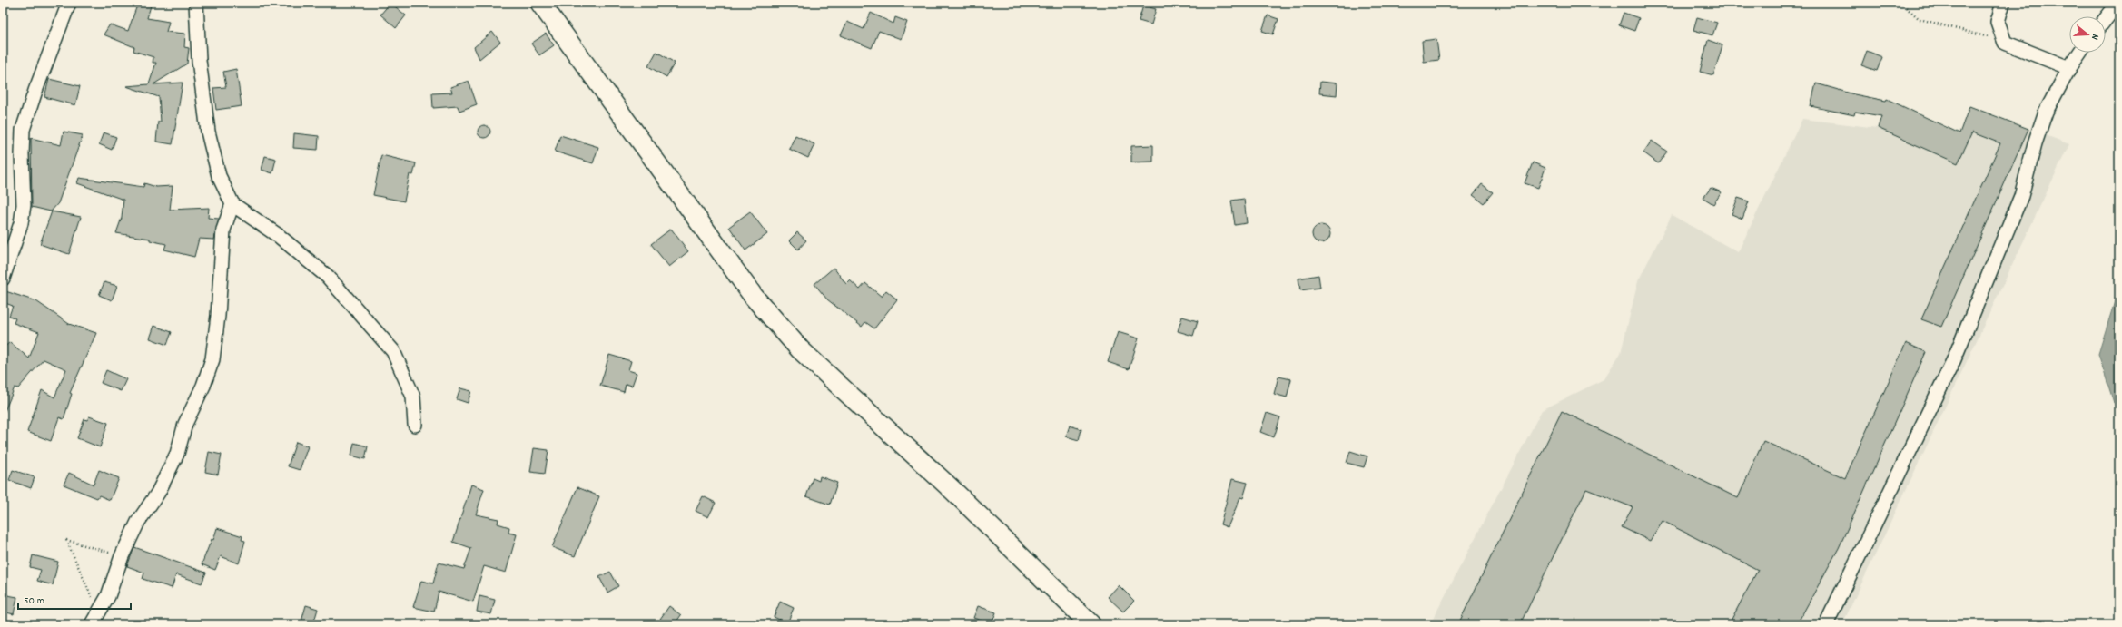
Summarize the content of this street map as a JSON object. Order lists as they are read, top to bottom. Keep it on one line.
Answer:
{"scale_bar":"50 m","north":"right"}
